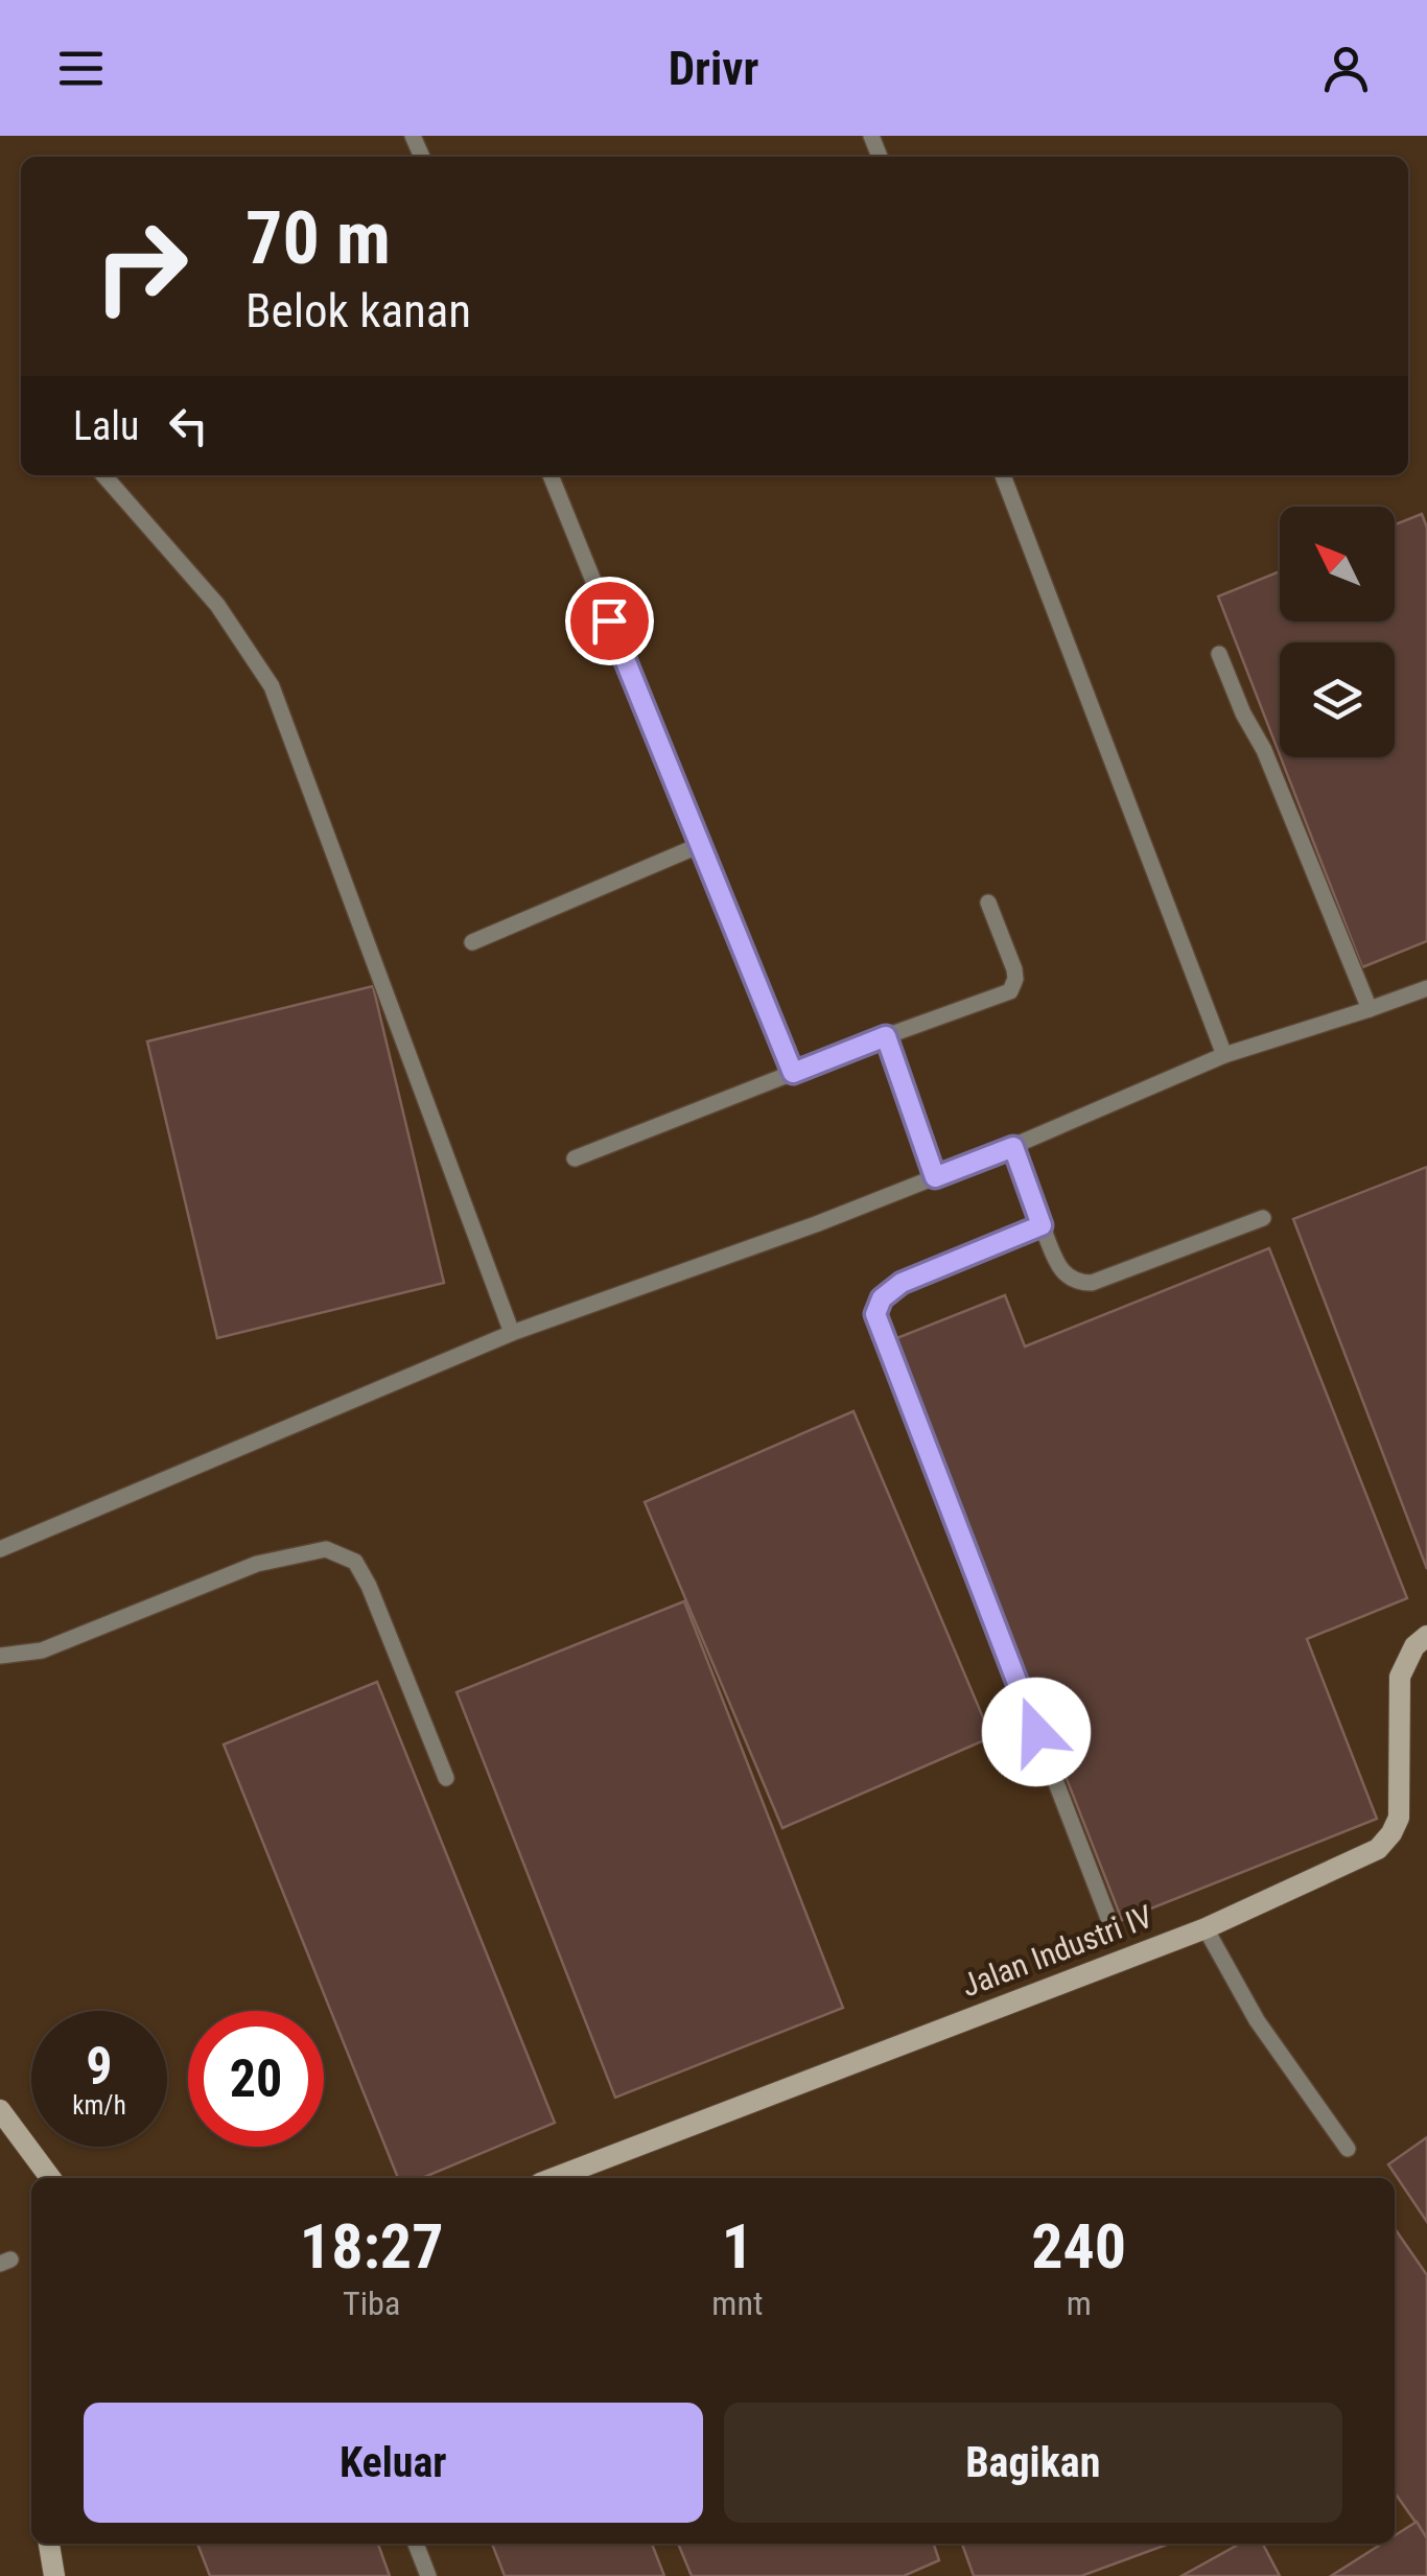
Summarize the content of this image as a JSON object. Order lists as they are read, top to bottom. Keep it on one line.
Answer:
{"streets":{"main road":["Jalan Industri IV"]},"north":"top left","page":{"header":"Drivr","turn":["70 m","Belok kanan"],"then":"Lalu","speed":"9 km/h","limit":"20","eta":["18:27","Tiba","1","mnt","240","m"],"buttons":["Keluar","Bagikan"]}}
